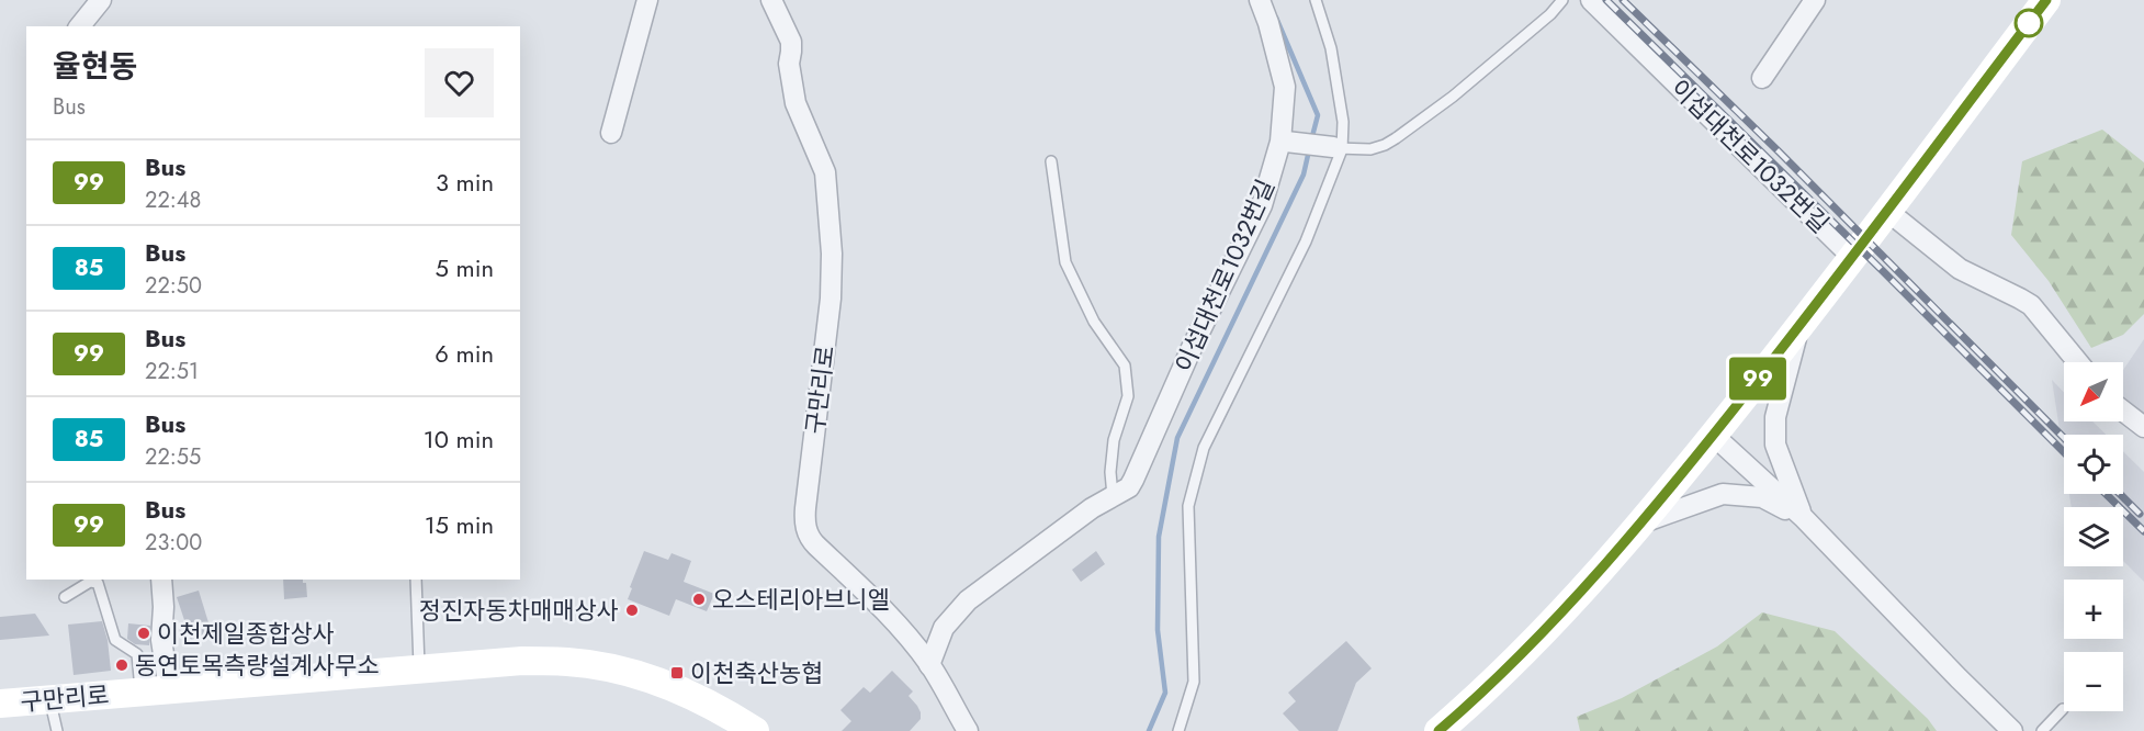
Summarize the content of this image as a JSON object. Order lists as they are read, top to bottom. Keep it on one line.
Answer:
{"streets":{"street":["이섭대천로1032번길","구만리로"]},"crossings":[["이섭대천로1032번길","구만리로"]],"places":{"other":["오스테리아브니엘","정진자동차매매상사","이천제일종합상사","동연토목측량설계사무소"],"transit":["이천축산농협"]},"lines":["bus line 99"],"north":"bottom left","page":{"on_map":"99","heading":["율현동","Bus"],"list":[{"mark":"99","name":"Bus","note":"22:48","value":"3 min"},{"mark":"85","name":"Bus","note":"22:50","value":"5 min"},{"mark":"99","name":"Bus","note":"22:51","value":"6 min"},{"mark":"85","name":"Bus","note":"22:55","value":"10 min"},{"mark":"99","name":"Bus","note":"23:00","value":"15 min"}],"map_buttons":["+","−"]}}
